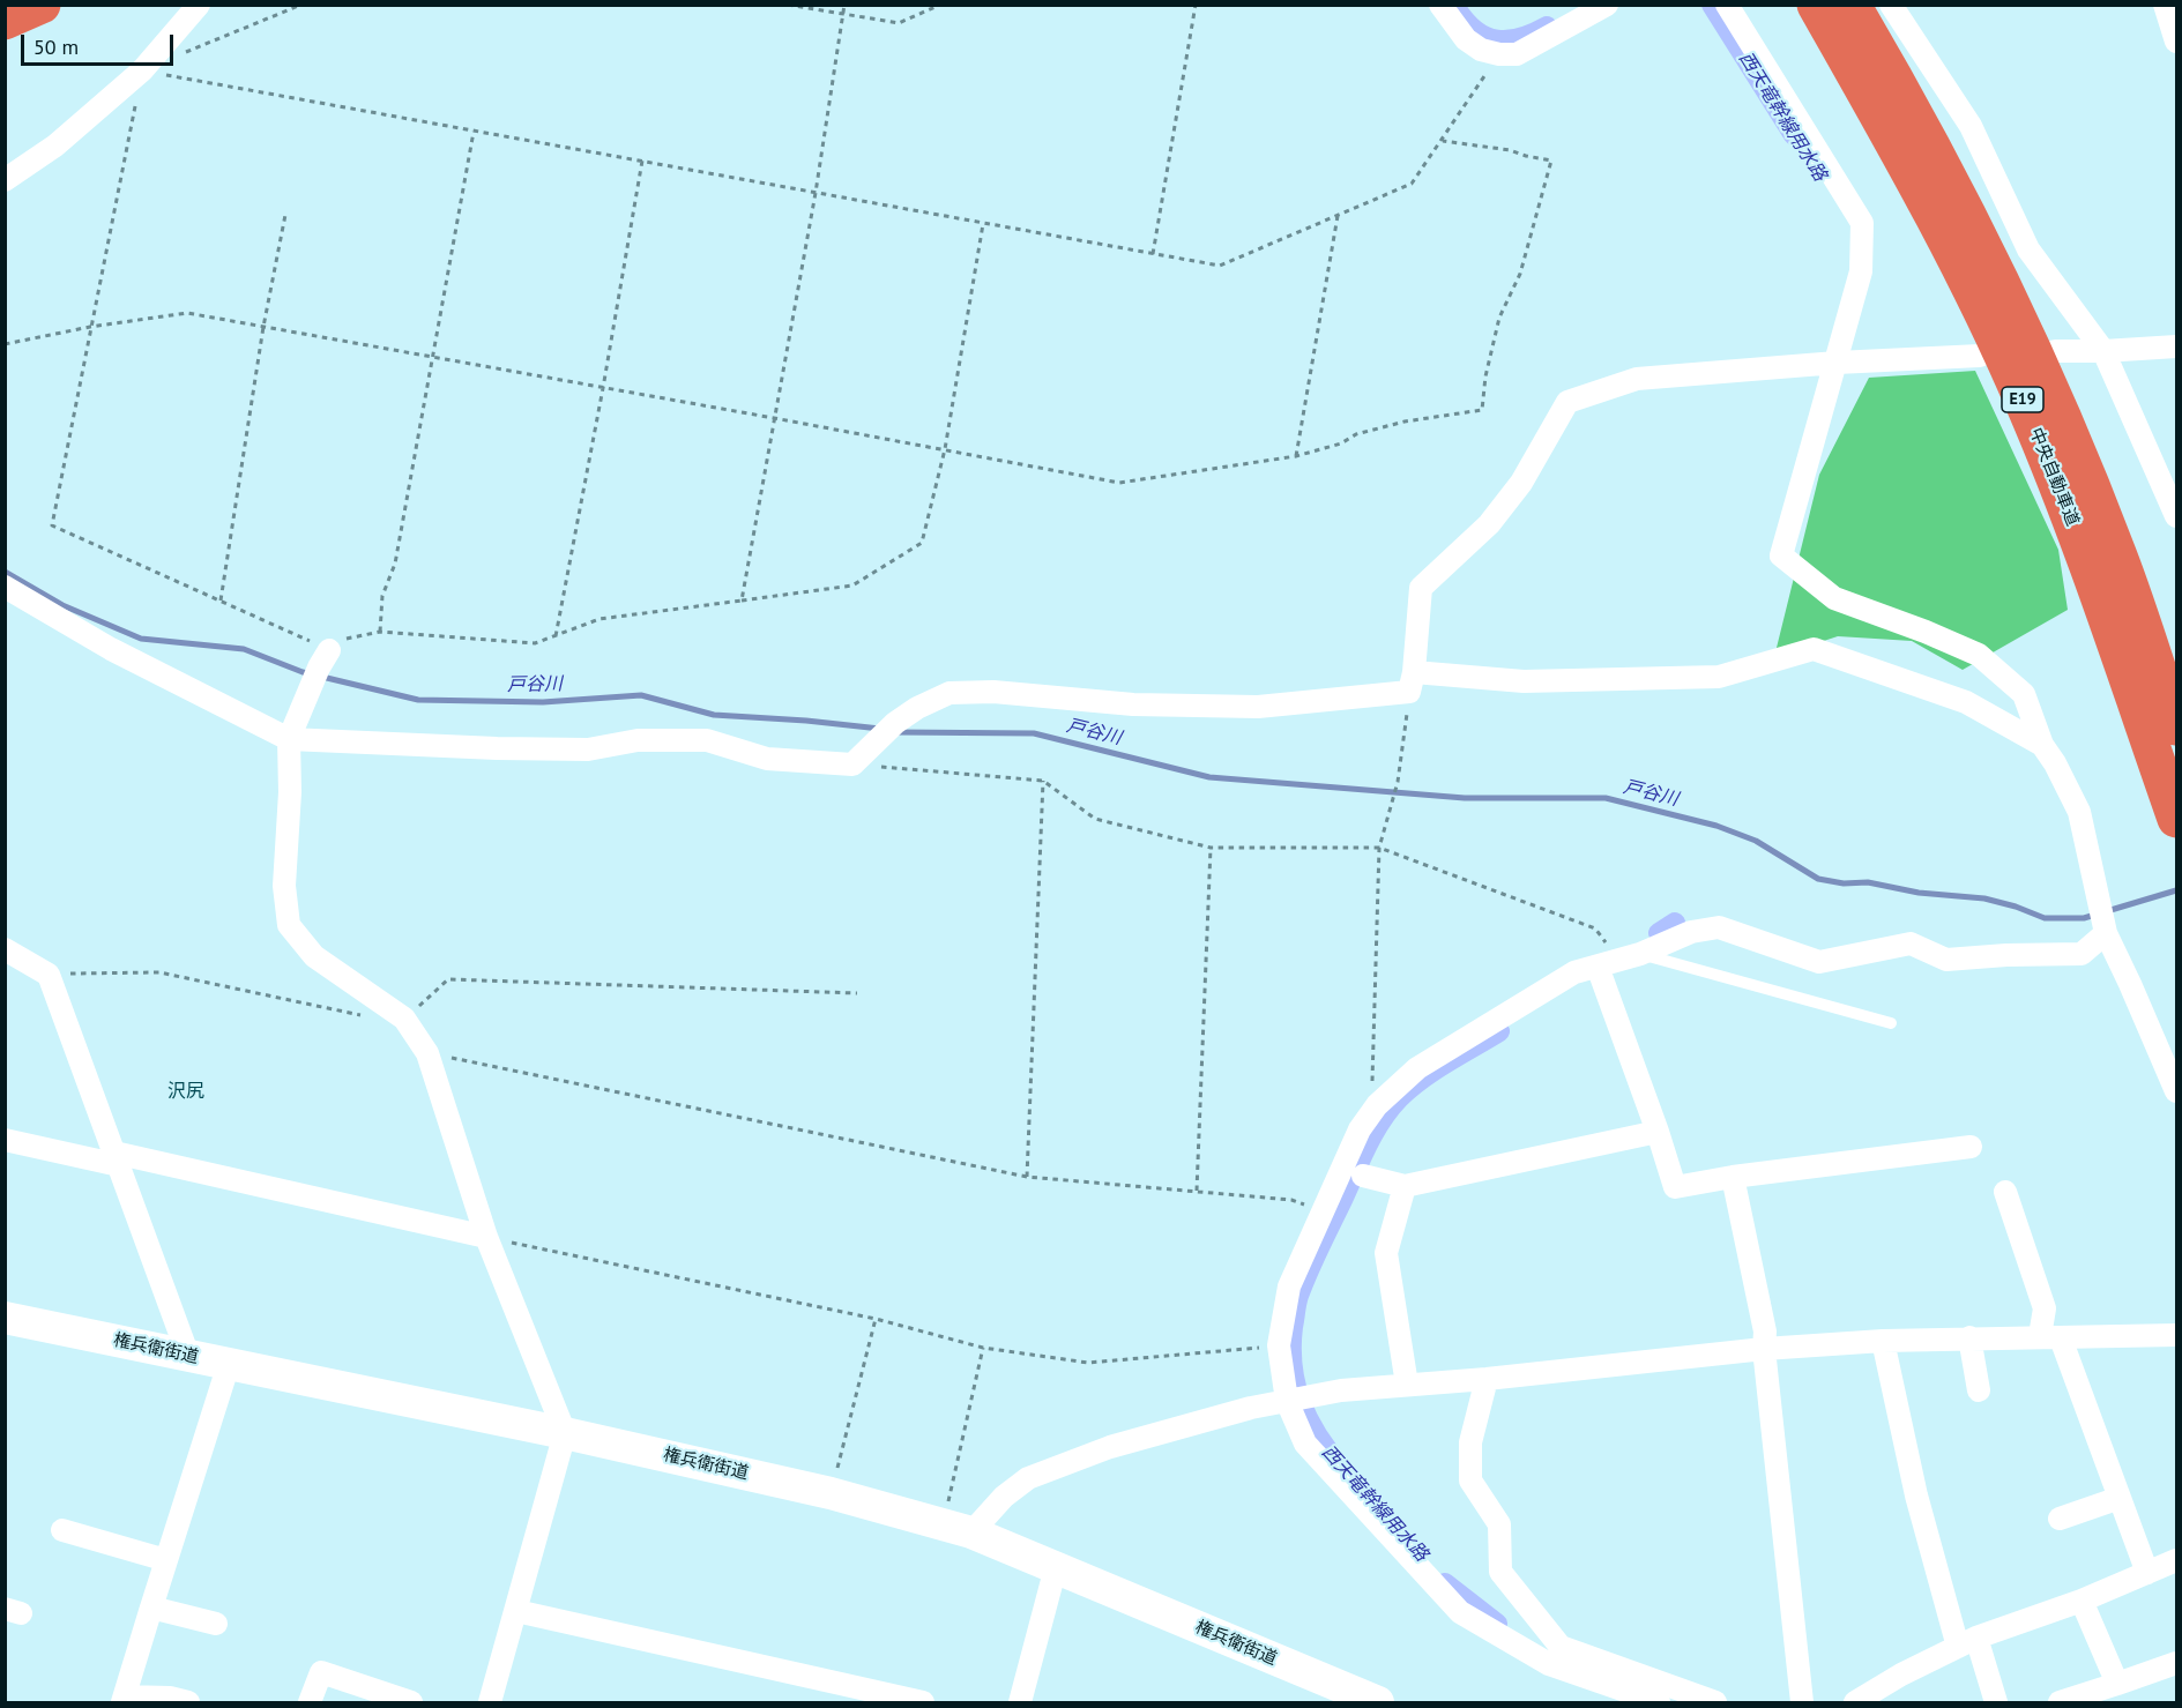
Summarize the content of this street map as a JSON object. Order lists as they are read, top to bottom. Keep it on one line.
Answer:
{"streets":{"highway":["E19","中央自動車道"],"street":["権兵衛街道"]},"districts":["沢尻"],"water":["西天竜幹線用水路","戸谷川"],"scale_bar":"50 m"}
